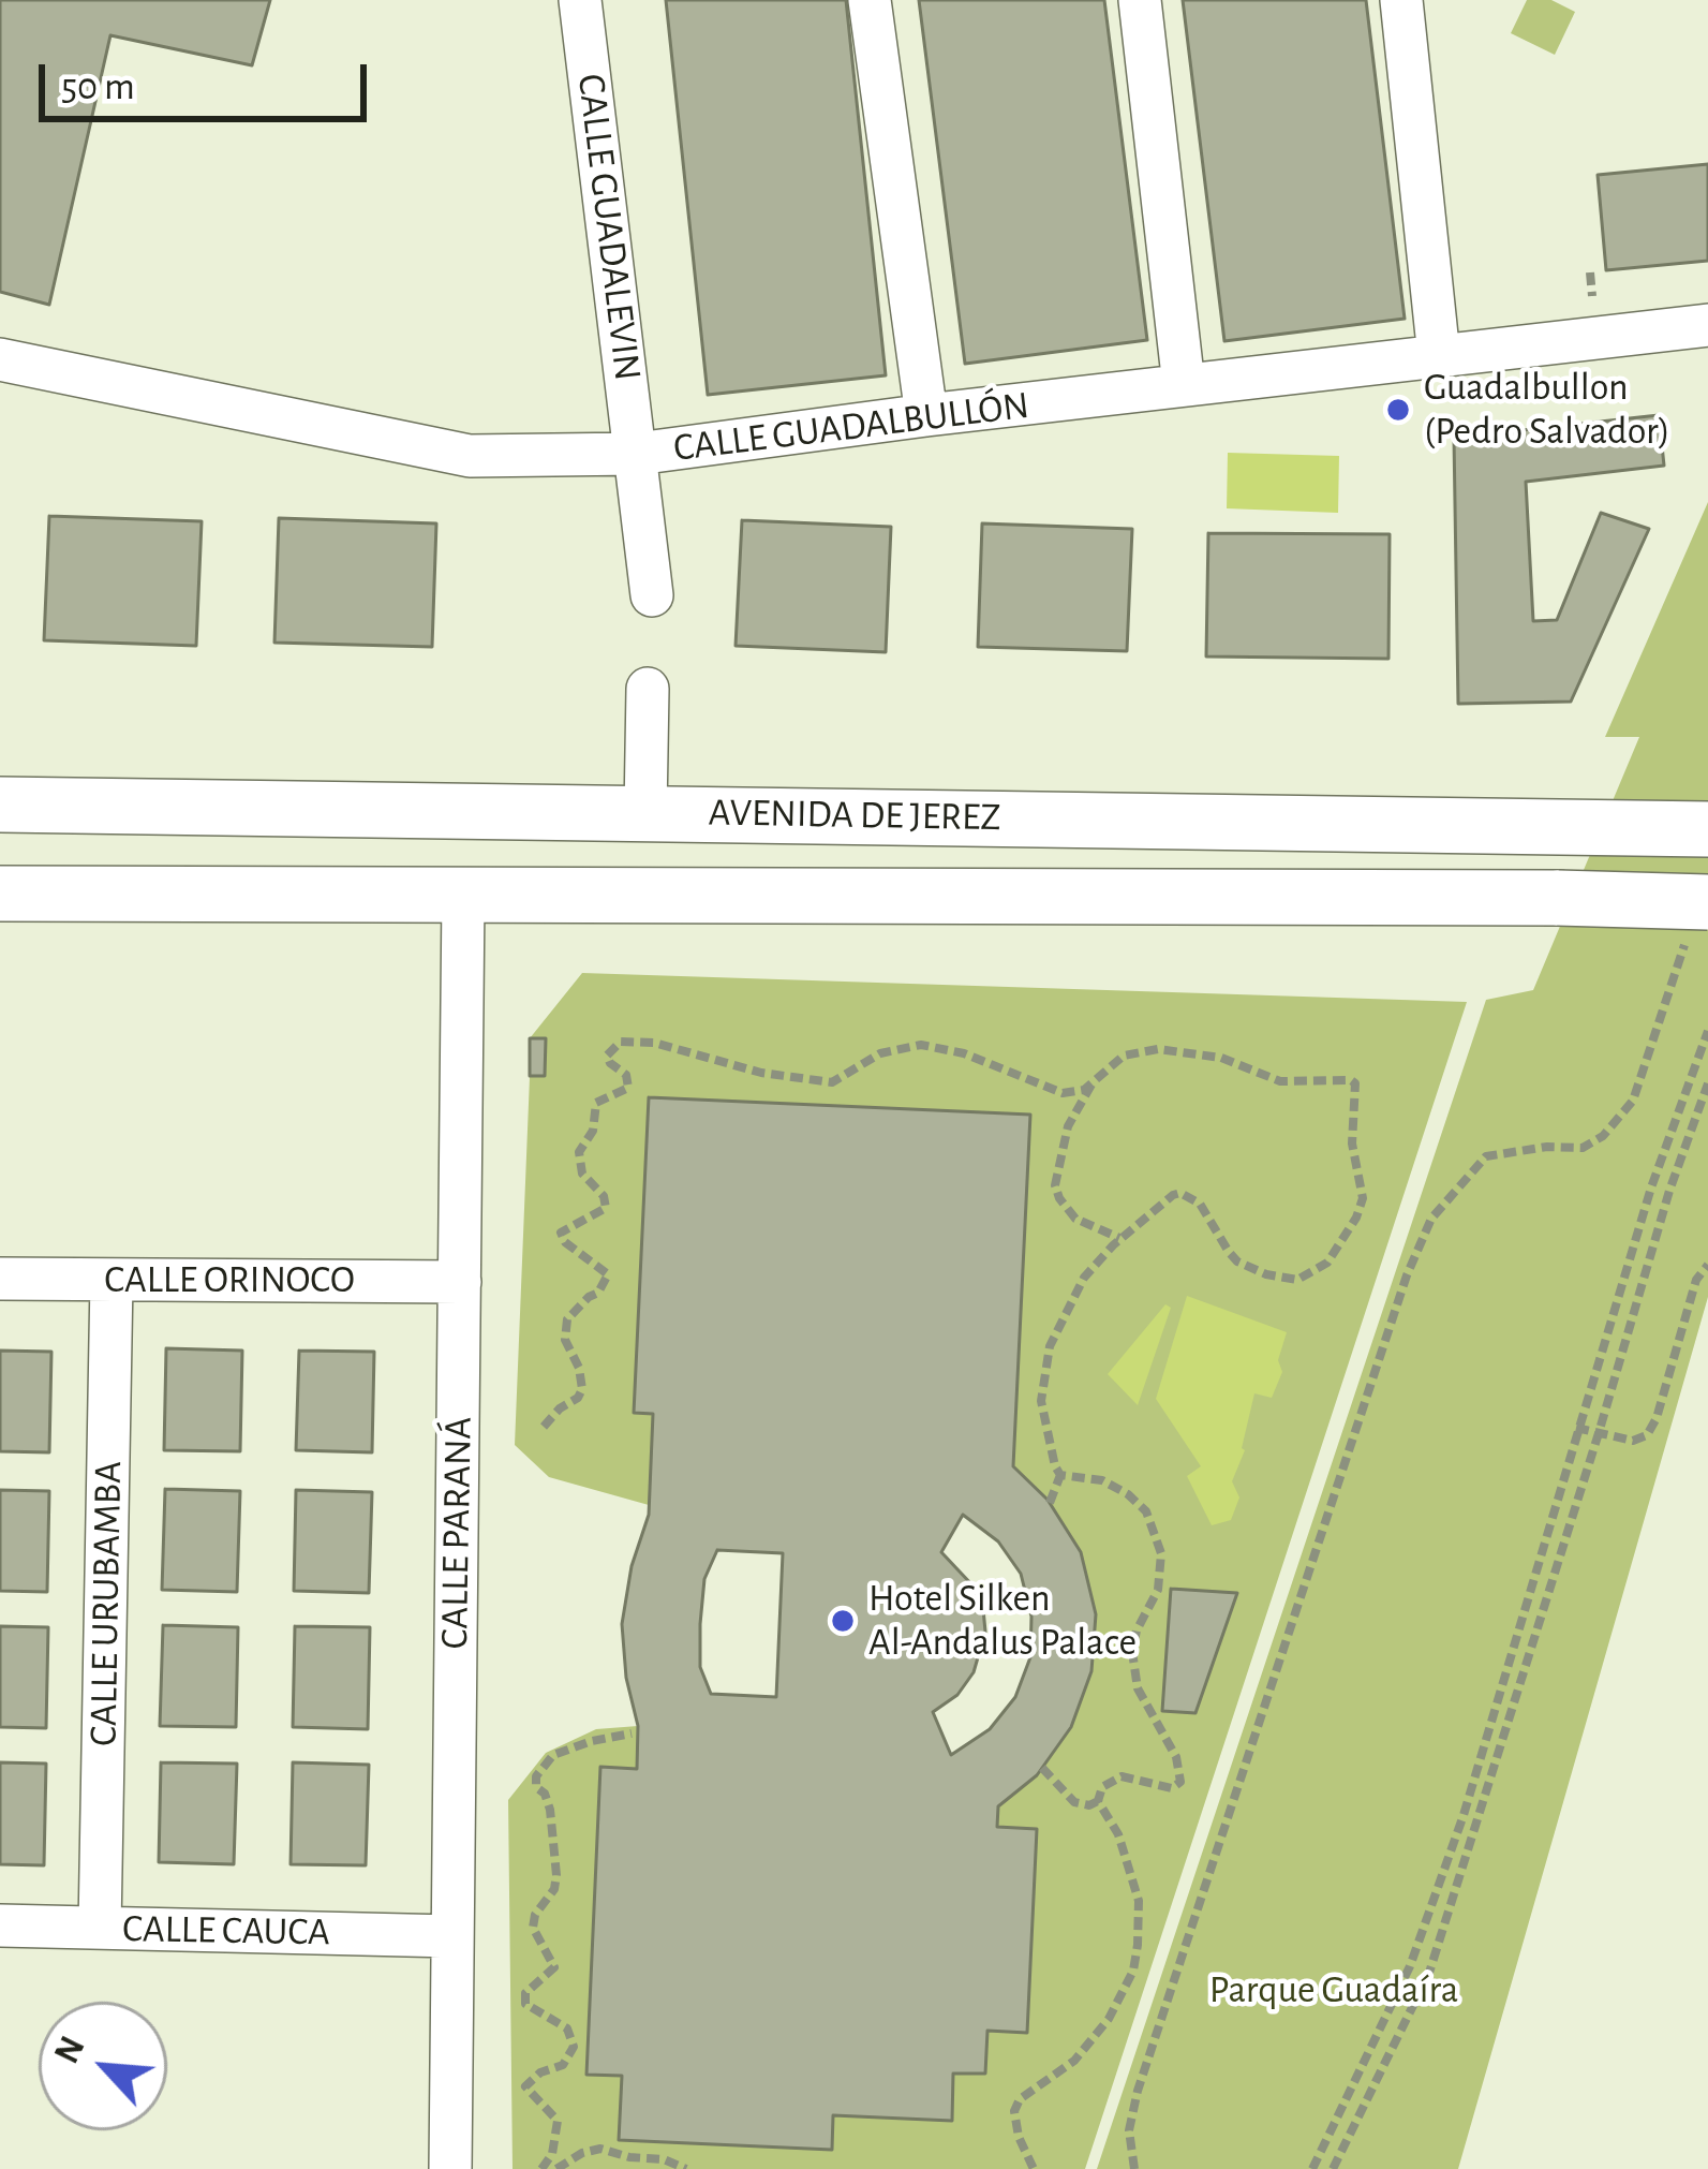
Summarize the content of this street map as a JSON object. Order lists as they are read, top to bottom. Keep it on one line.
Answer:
{"streets":{"main road":["AVENIDA DE JEREZ"],"street":["CALLE GUADALEVIN","CALLE GUADALBULLÓN","CALLE ORINOCO","CALLE PARANÁ","CALLE URUBAMBA","CALLE CAUCA"]},"crossings":[["CALLE GUADALEVIN","CALLE GUADALBULLÓN"],["AVENIDA DE JEREZ","CALLE PARANÁ"],["CALLE ORINOCO","CALLE PARANÁ"],["CALLE ORINOCO","CALLE URUBAMBA"],["CALLE PARANÁ","CALLE CAUCA"],["CALLE URUBAMBA","CALLE CAUCA"]],"parks":["Parque Guadaíra"],"places":["Guadalbullon (Pedro Salvador)","Hotel Silken Al-Andalus Palace"],"scale_bar":"50 m","north":"top left"}
